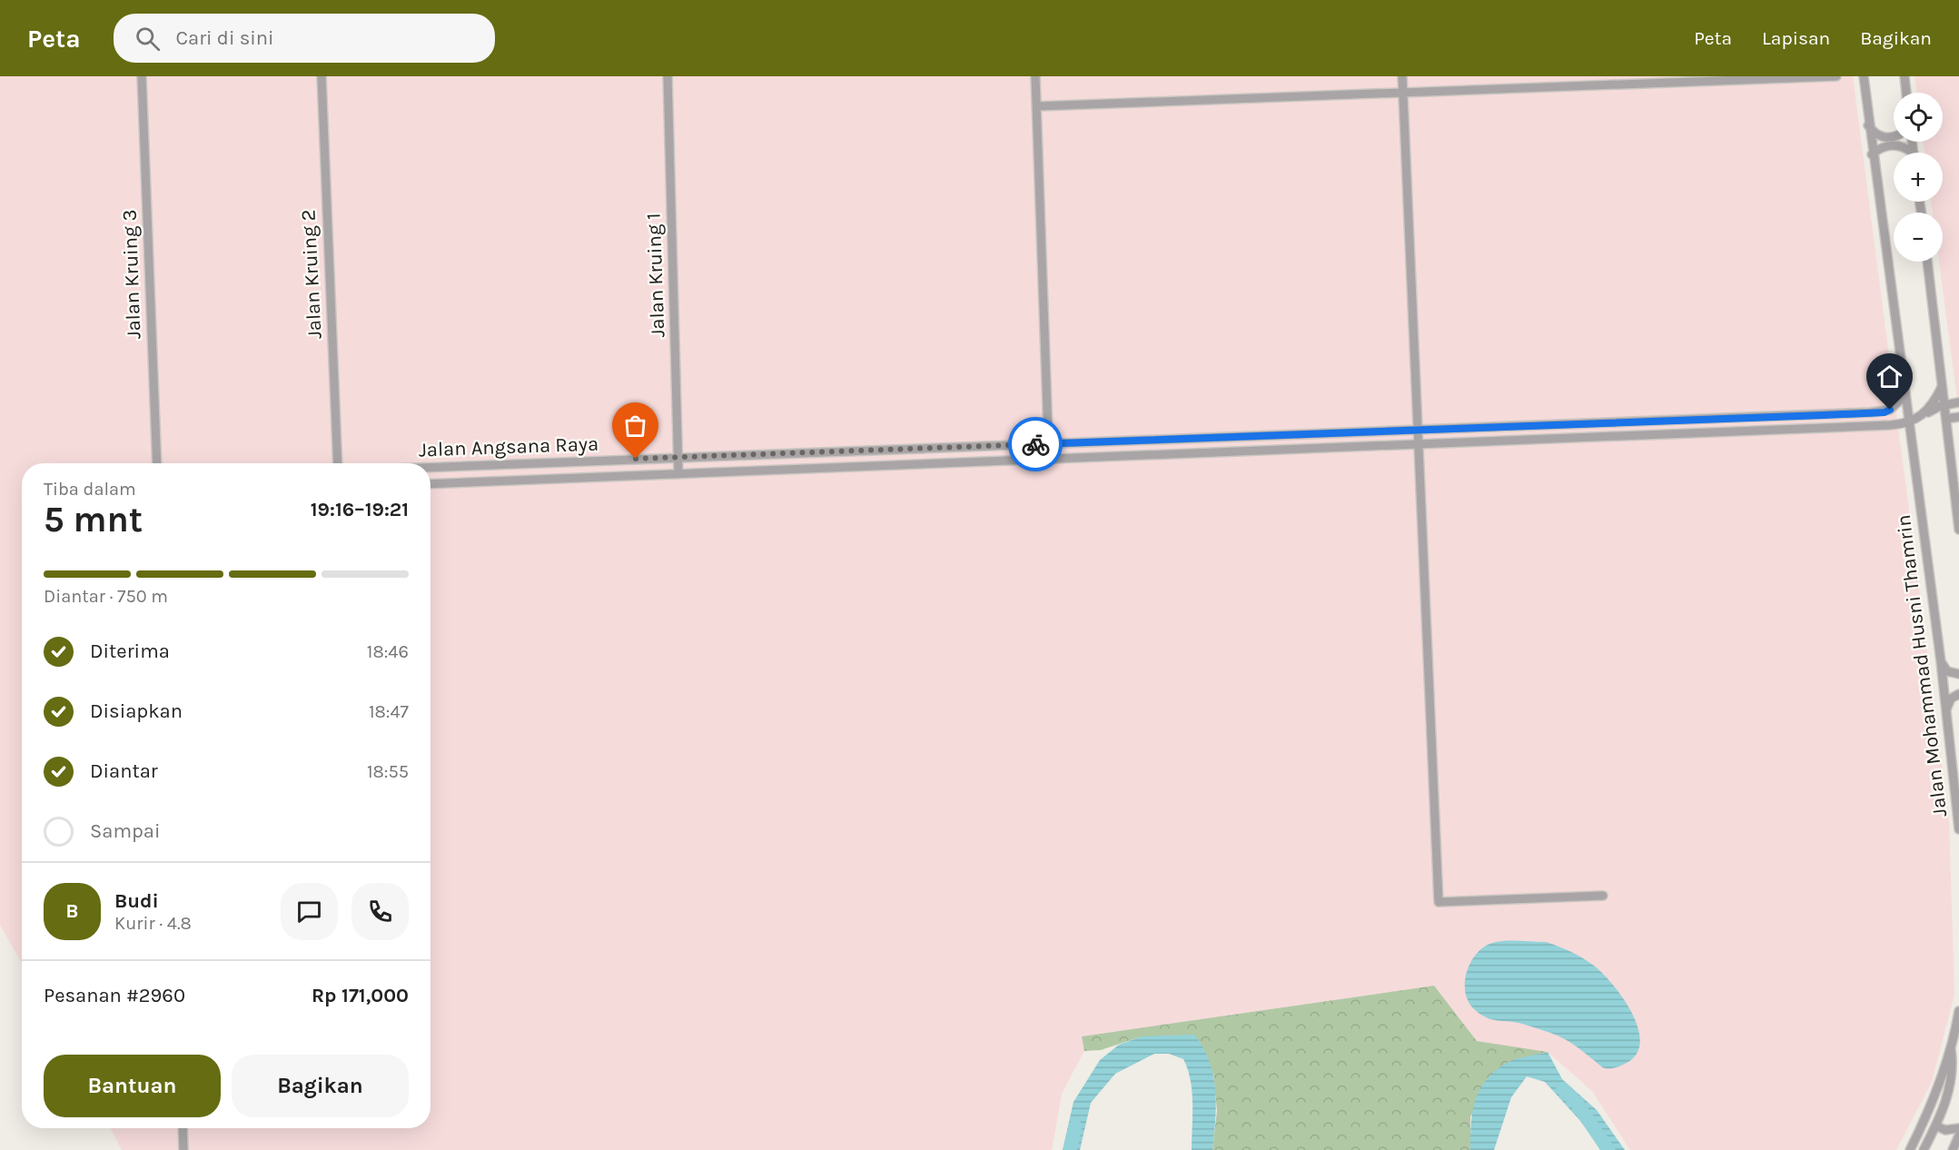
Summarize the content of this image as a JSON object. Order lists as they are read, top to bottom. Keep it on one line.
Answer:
{"streets":{"street":["Jalan Kruing 3","Jalan Kruing 2","Jalan Kruing 1","Jalan Angsana Raya","Jalan Mohammad Husni Thamrin"]},"crossings":[["Jalan Kruing 1","Jalan Angsana Raya"],["Jalan Angsana Raya","Jalan Mohammad Husni Thamrin"]],"page":{"header":"Peta","search":"Cari di sini","nav":["Peta","Lapisan","Bagikan"],"map_buttons":["+","−"],"heading":["5 mnt","Tiba dalam","19:16–19:21"],"panel":["Budi","Kurir · 4.8","Pesanan #2960","Rp 171,000"],"bar":"Diantar · 750 m","list":[["Diterima","18:46"],["Disiapkan","18:47"],["Diantar","18:55"],"Sampai"],"round":"B","buttons":["Bantuan","Bagikan"]}}
